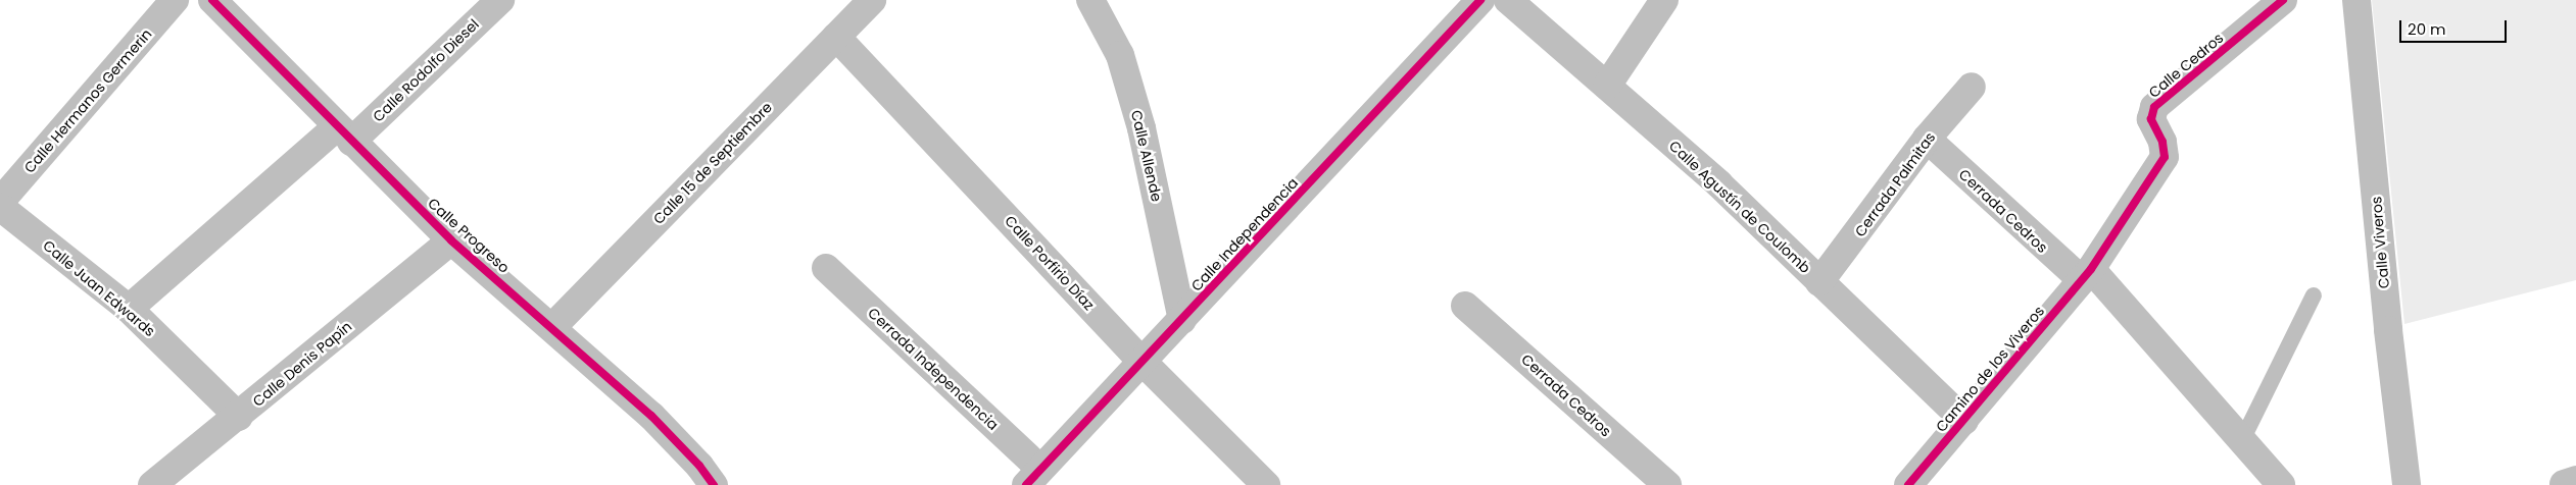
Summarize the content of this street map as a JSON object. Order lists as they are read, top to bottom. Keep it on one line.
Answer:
{"streets":{"street":["Calle Cedros","Calle Rodolfo Diesel","Calle Hermanos Germerin","Calle Allende","Calle 15 de Septiembre","Cerrada Palmitas","Calle Agustín de Coulomb","Cerrada Cedros","Calle Independencia","Calle Progreso","Calle Viveros","Calle Porfirio Díaz","Calle Juan Edwards","Calle Denis Papín","Cerrada Independencia","Camino de los Viveros"]},"crossings":[["Calle Cedros","Cerrada Cedros"],["Calle Cedros","Camino de los Viveros"],["Calle Rodolfo Diesel","Calle Progreso"],["Calle Rodolfo Diesel","Calle Juan Edwards"],["Calle Allende","Calle Independencia"],["Calle 15 de Septiembre","Calle Progreso"],["Calle 15 de Septiembre","Calle Porfirio Díaz"],["Cerrada Palmitas","Calle Agustín de Coulomb"],["Cerrada Palmitas","Cerrada Cedros"],["Calle Agustín de Coulomb","Camino de los Viveros"],["Cerrada Cedros","Camino de los Viveros"],["Calle Independencia","Calle Porfirio Díaz"],["Calle Independencia","Cerrada Independencia"],["Calle Progreso","Calle Denis Papín"],["Calle Juan Edwards","Calle Denis Papín"]],"scale_bar":"20 m"}
